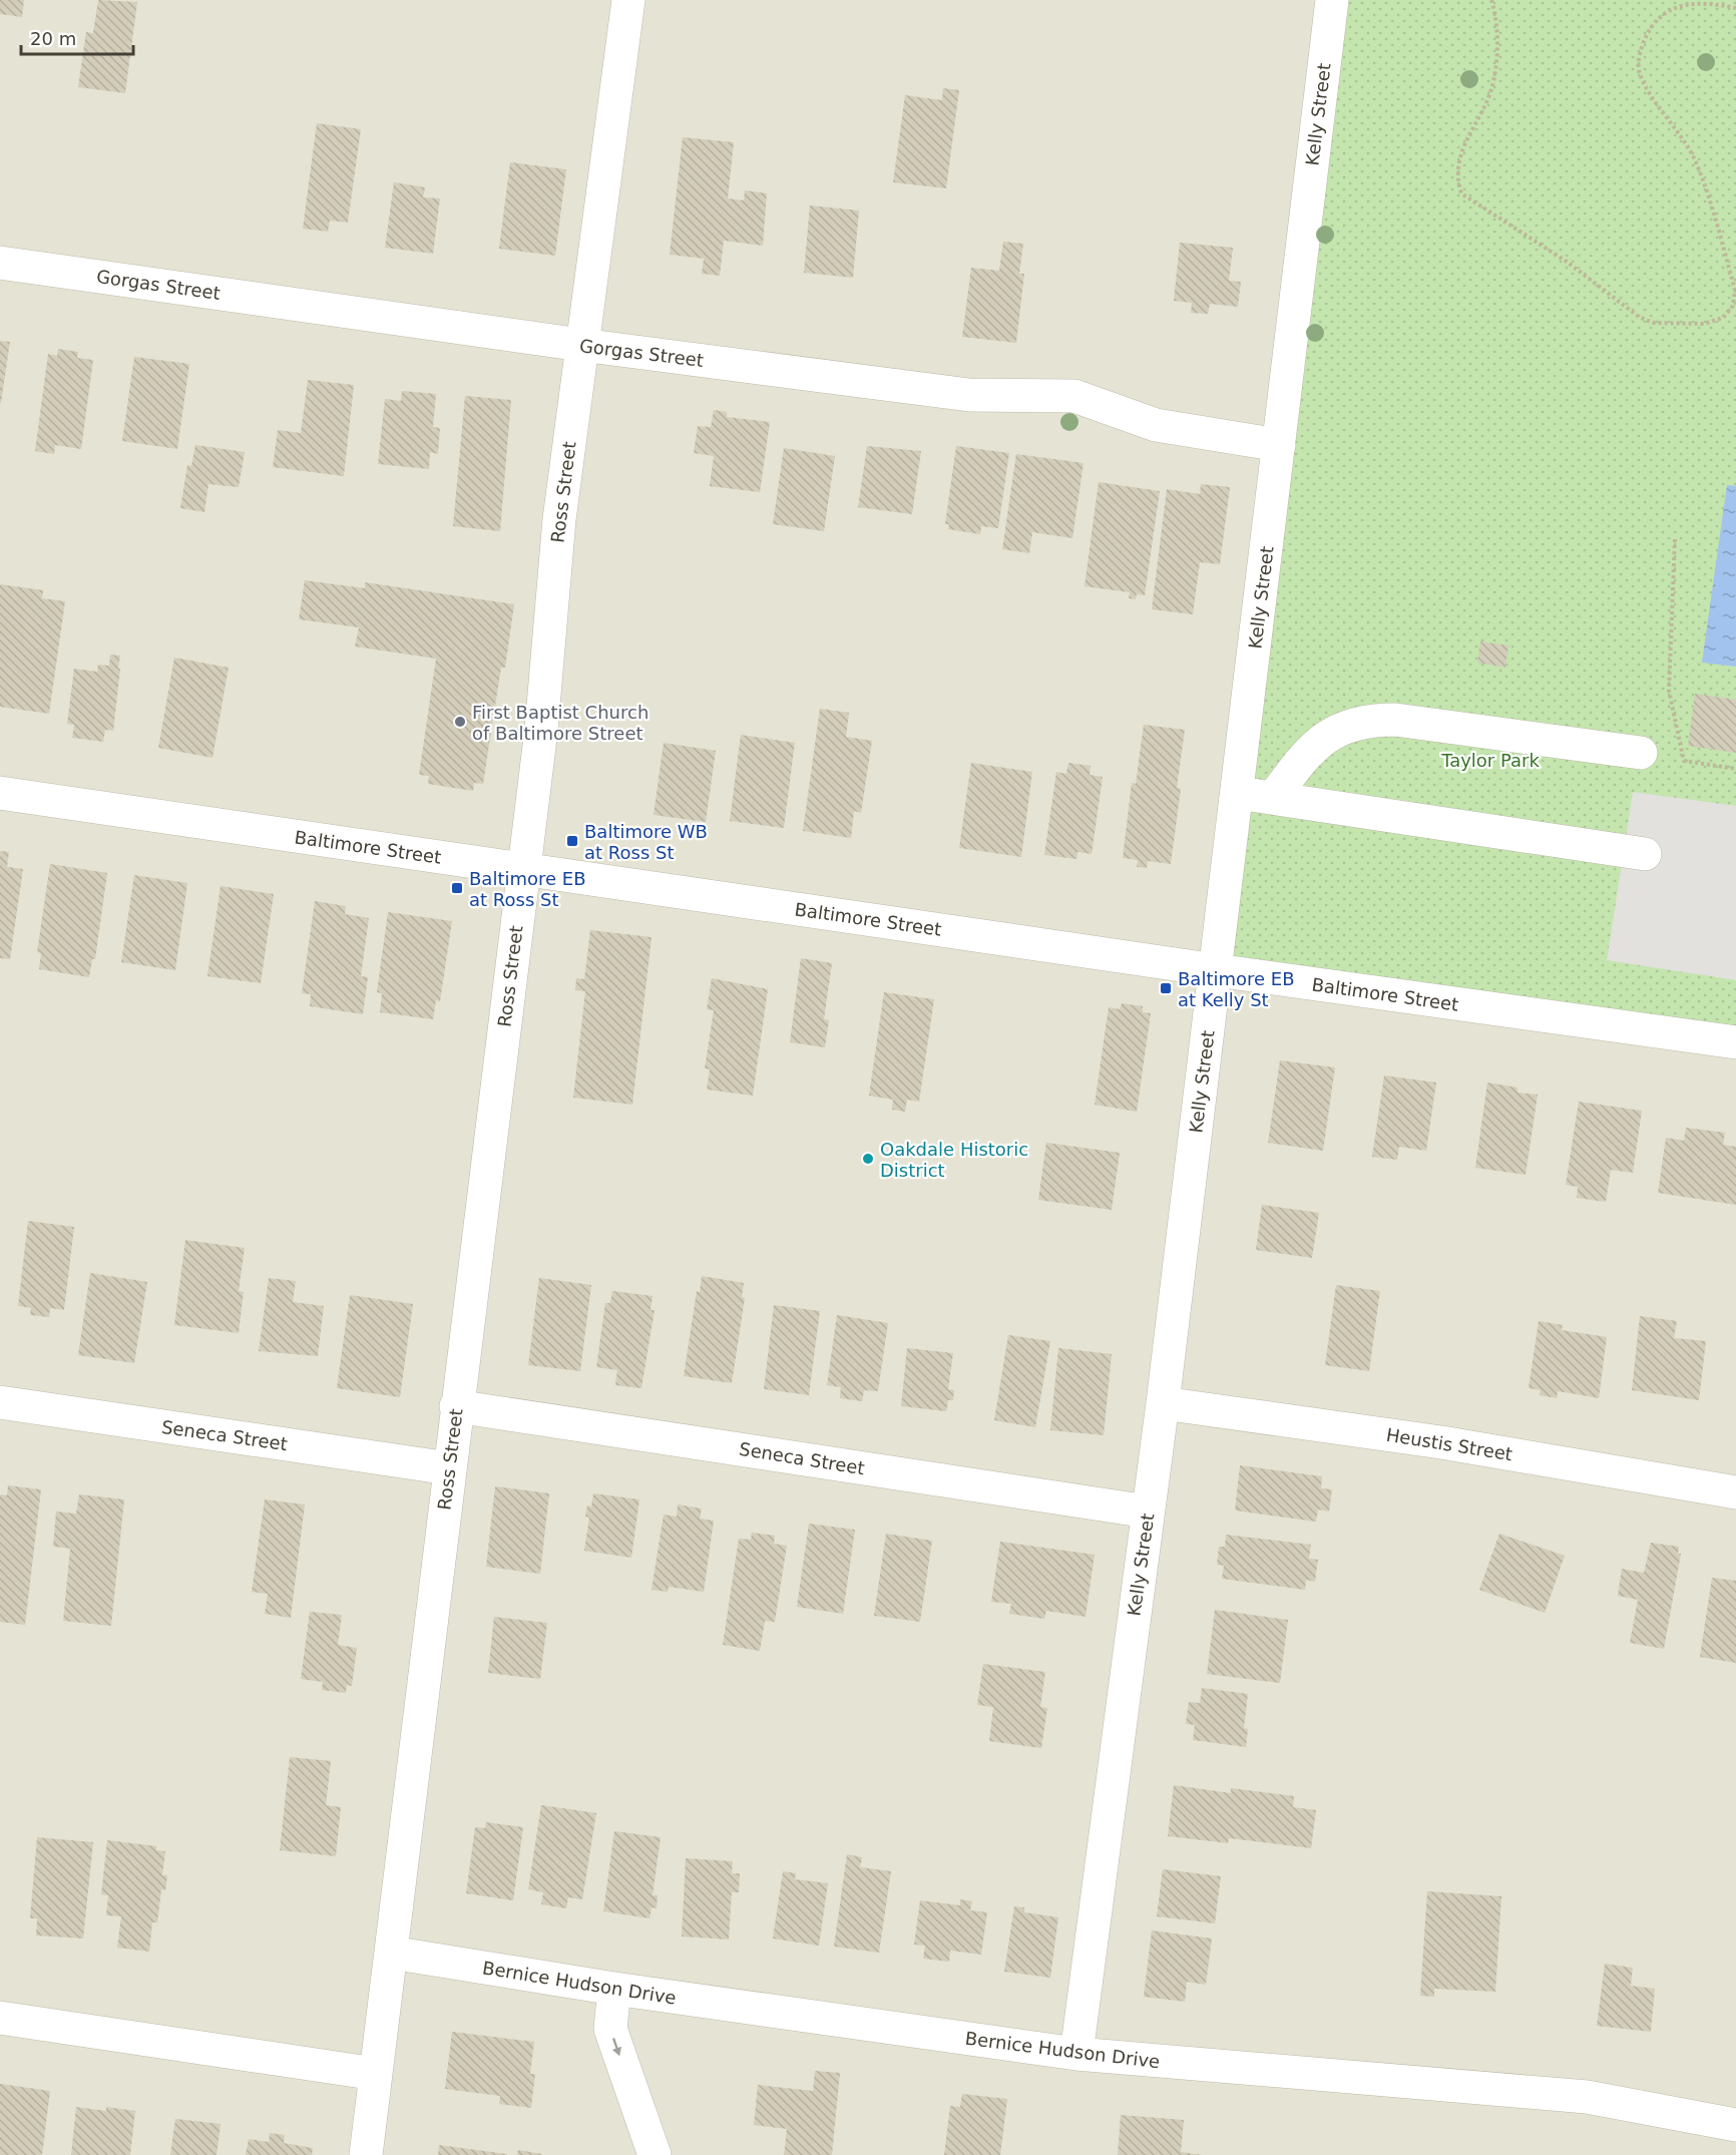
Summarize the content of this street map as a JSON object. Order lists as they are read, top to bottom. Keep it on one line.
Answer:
{"streets":{"street":["Kelly Street","Gorgas Street","Ross Street","Baltimore Street","Seneca Street","Heustis Street","Bernice Hudson Drive"]},"crossings":[["Kelly Street","Gorgas Street"],["Kelly Street","Baltimore Street"],["Kelly Street","Seneca Street"],["Kelly Street","Heustis Street"],["Kelly Street","Bernice Hudson Drive"],["Gorgas Street","Ross Street"],["Ross Street","Baltimore Street"],["Ross Street","Seneca Street"],["Ross Street","Bernice Hudson Drive"]],"parks":["Taylor Park"],"places":{"other":["First Baptist Church of Baltimore Street","Oakdale Historic District"],"transit":["Baltimore WB at Ross St","Baltimore EB at Ross St","Baltimore EB at Kelly St"]},"scale_bar":"20 m"}
